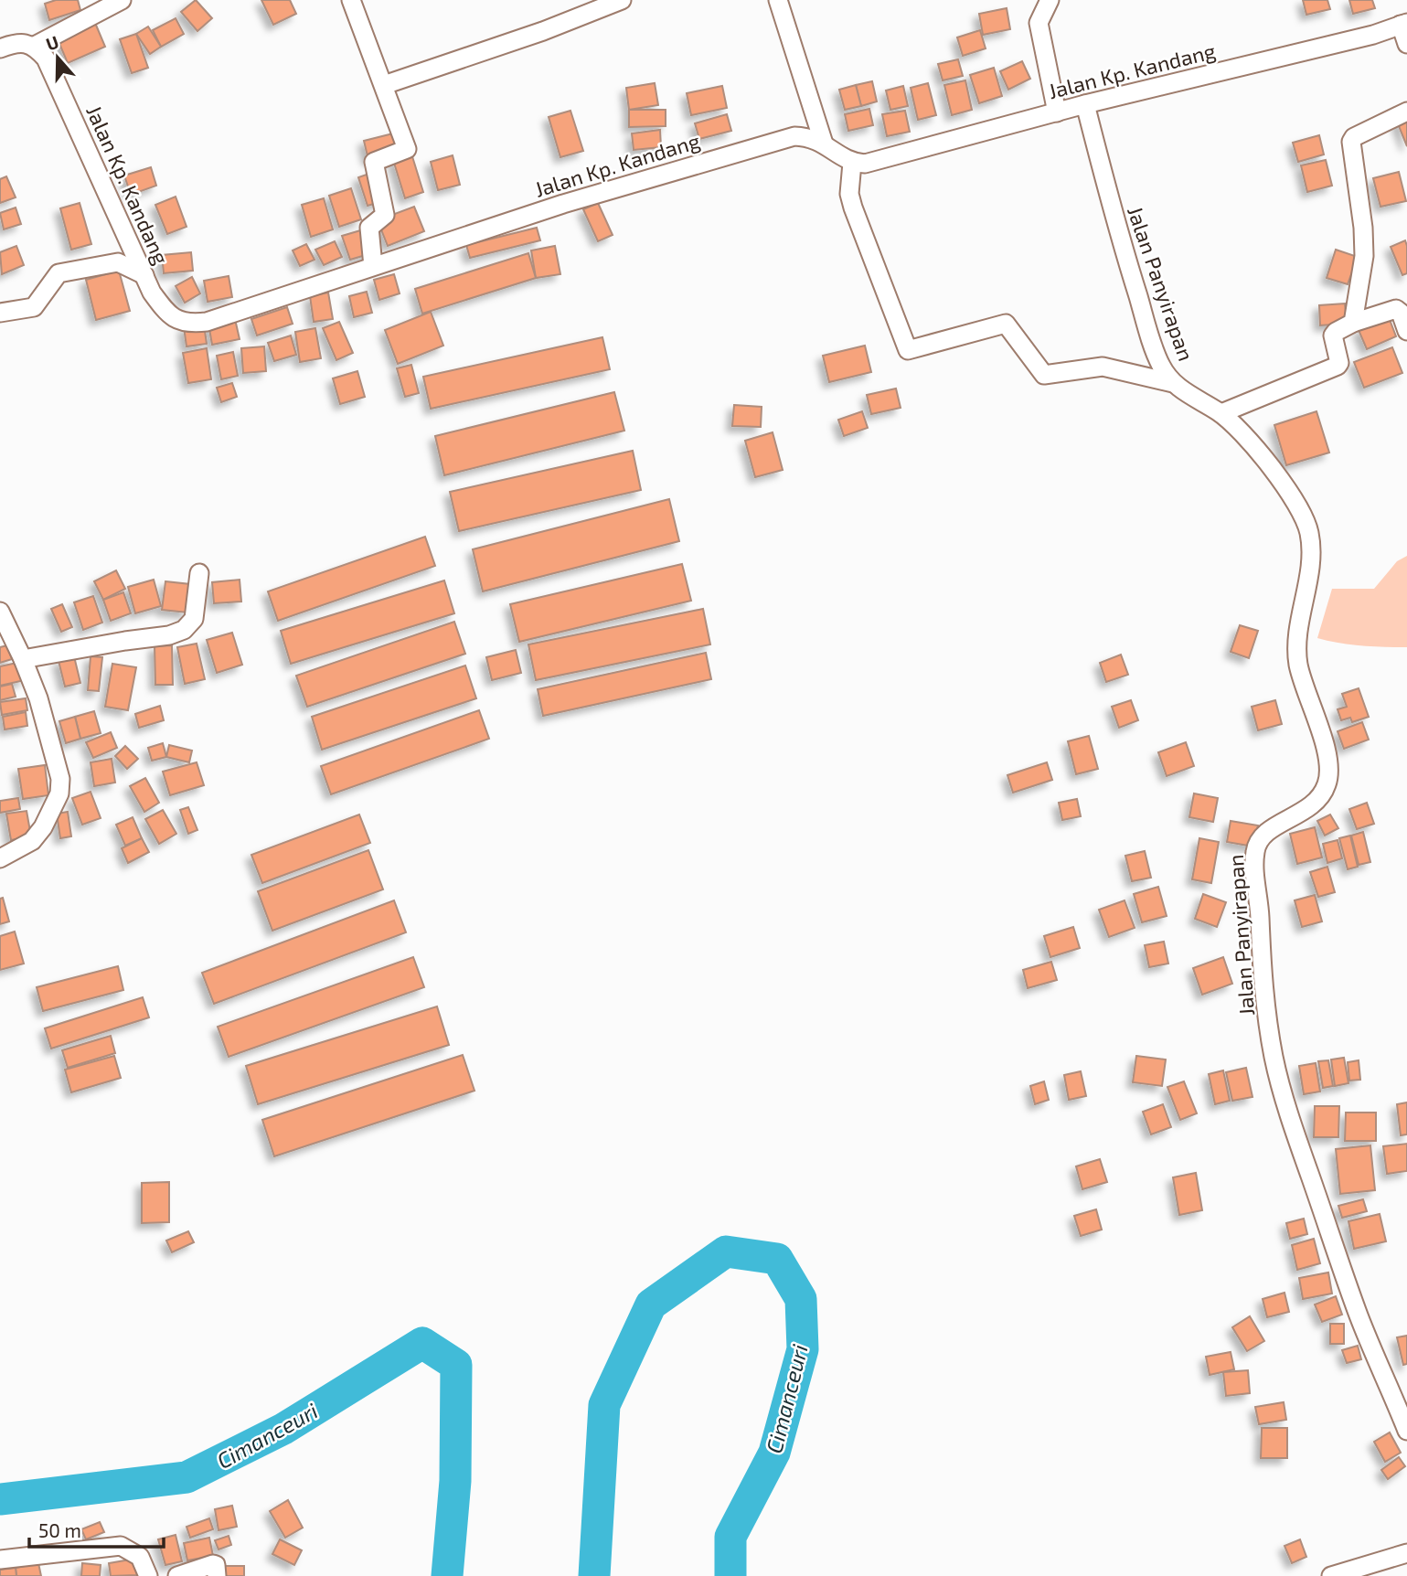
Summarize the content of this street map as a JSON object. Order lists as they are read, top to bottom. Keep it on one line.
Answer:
{"streets":{"street":["Jalan Kp. Kandang","Jalan Panyirapan"]},"crossings":[["Jalan Kp. Kandang","Jalan Panyirapan"]],"water":["Cimanceuri"],"scale_bar":"50 m","north":"top"}
